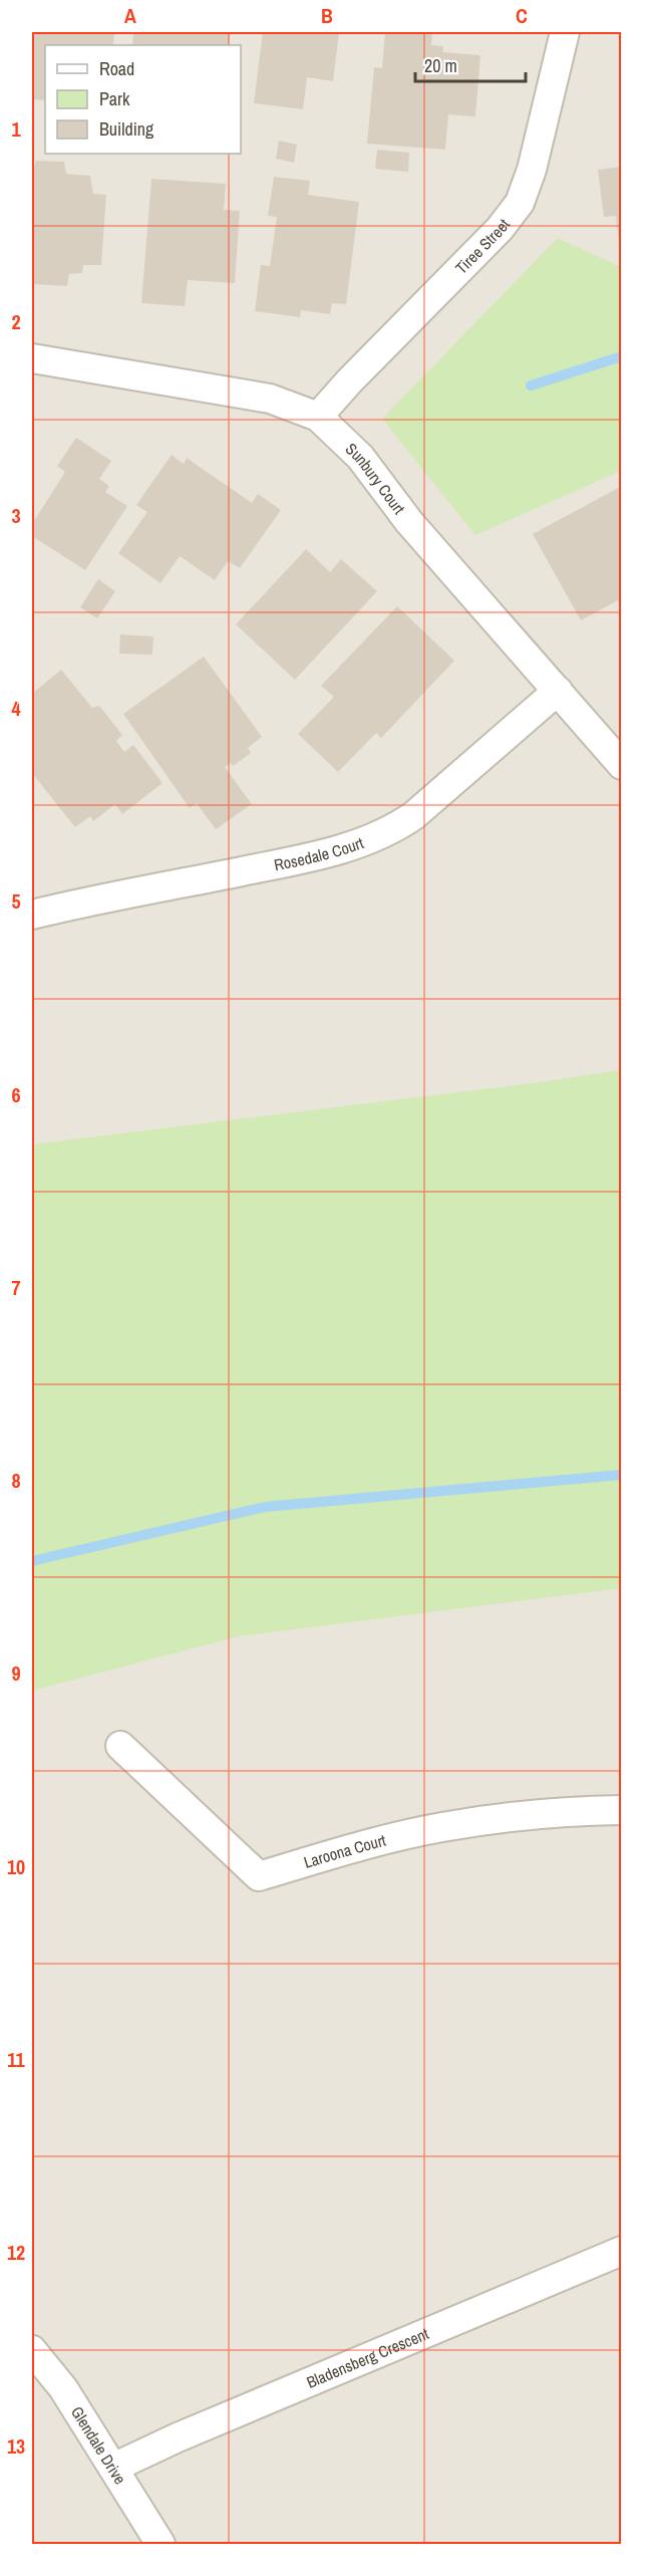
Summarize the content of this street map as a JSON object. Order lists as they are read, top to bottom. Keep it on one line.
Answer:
{"streets":{"street":["Tiree Street","Sunbury Court","Rosedale Court","Laroona Court","Bladensberg Crescent","Glendale Drive"]},"crossings":[["Tiree Street","Sunbury Court"],["Sunbury Court","Rosedale Court"],["Bladensberg Crescent","Glendale Drive"]],"legend":["Road","Park","Building"],"scale_bar":"20 m","grid":{"columns":["A","B","C"],"rows":["1","2","3","4","5","6","7","8","9","10","11","12","13"]}}
